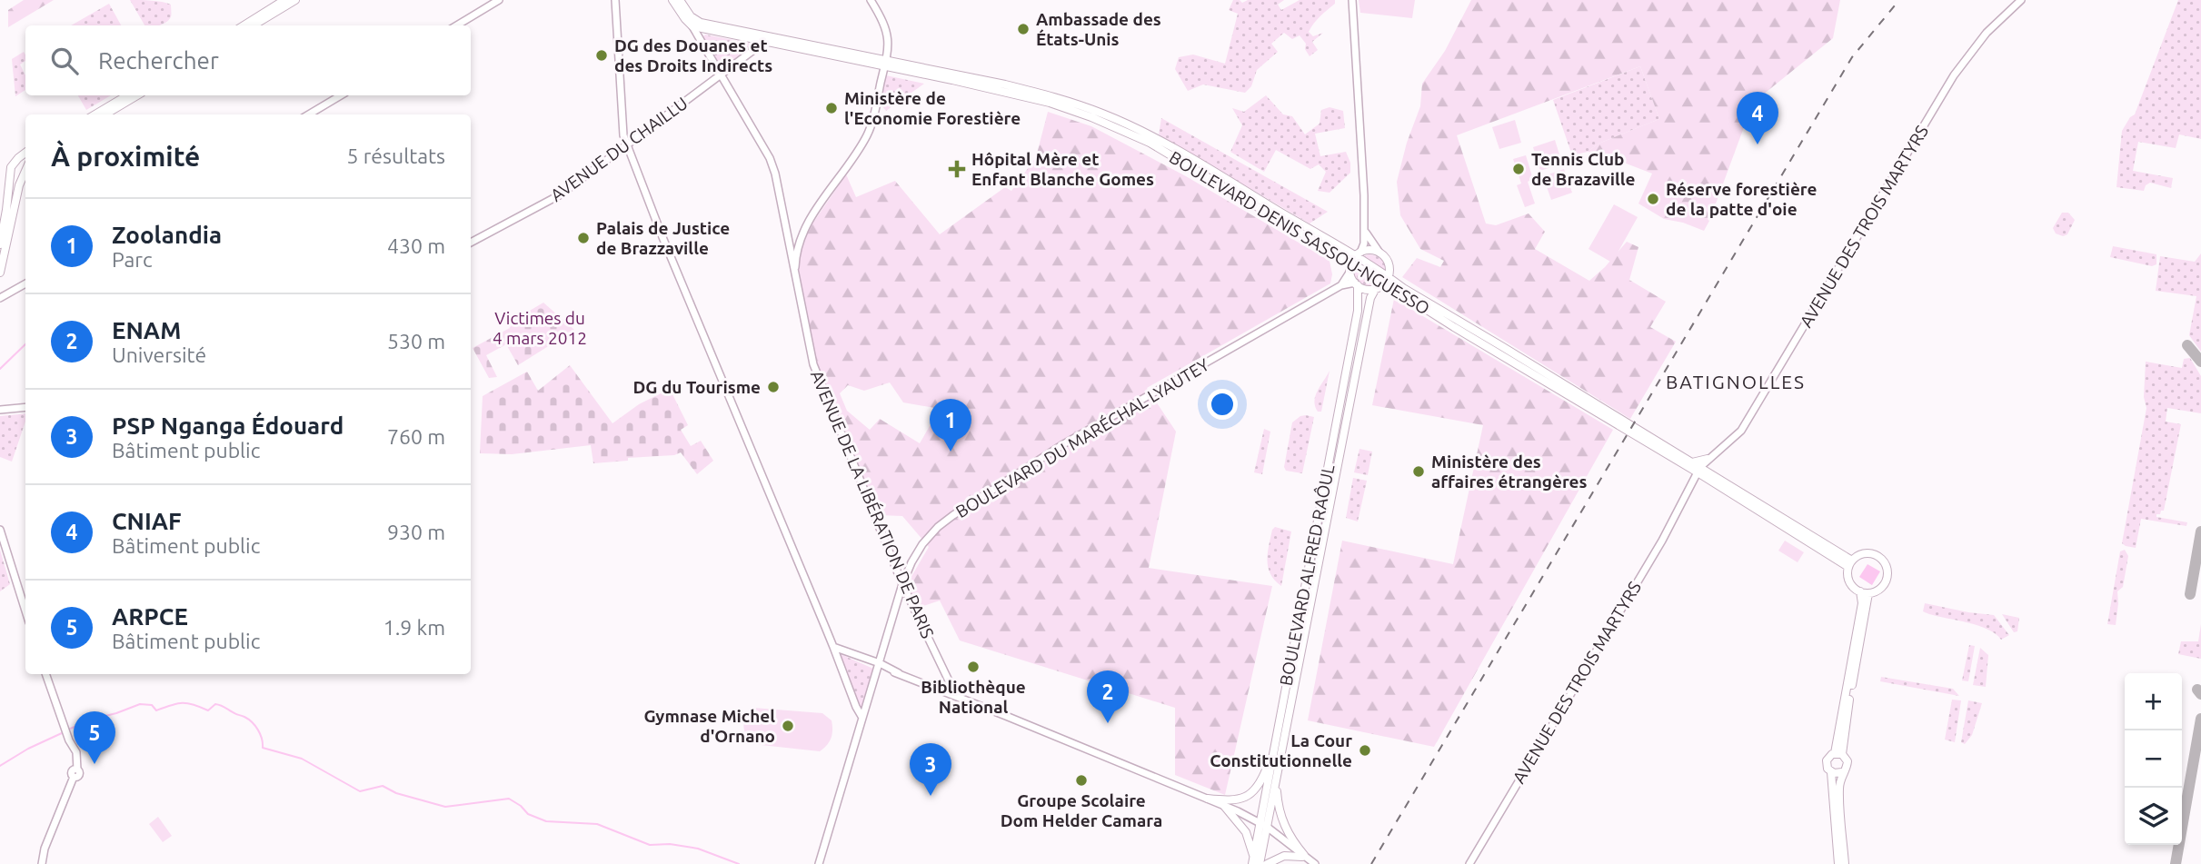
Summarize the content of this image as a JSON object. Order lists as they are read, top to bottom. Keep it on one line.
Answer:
{"streets":{"main road":["BOULEVARD DENIS SASSOU-NGUESSO","BOULEVARD ALFRED RAÔUL"],"street":["AVENUE DU CHAILLU","AVENUE DES TROIS MARTYRS","BOULEVARD DU MARÉCHAL LYAUTEY","AVENUE DE LA LIBÉRATION DE PARIS"]},"crossings":[["AVENUE DU CHAILLU","BOULEVARD DENIS SASSOU-NGUESSO"],["AVENUE DU CHAILLU","AVENUE DE LA LIBÉRATION DE PARIS"],["AVENUE DES TROIS MARTYRS","BOULEVARD DENIS SASSOU-NGUESSO"],["BOULEVARD DENIS SASSOU-NGUESSO","AVENUE DE LA LIBÉRATION DE PARIS"],["BOULEVARD DU MARÉCHAL LYAUTEY","AVENUE DE LA LIBÉRATION DE PARIS"],["BOULEVARD DU MARÉCHAL LYAUTEY","BOULEVARD ALFRED RAÔUL"]],"districts":["BATIGNOLLES"],"parks":["Victimes du 4 mars 2012"],"places":{"other":["Ambassade des États-Unis","DG des Douanes et des Droits Indirects","Ministère de l'Economie Forestière","Tennis Club de Brazaville","Réserve forestière de la patte d'oie","Palais de Justice de Brazzaville","DG du Tourisme","Ministère des affaires étrangères","Bibliothèque National","Gymnase Michel d'Ornano","La Cour Constitutionnelle","Groupe Scolaire Dom Helder Camara"],"health":["Hôpital Mère et Enfant Blanche Gomes"]},"page":{"search":"Rechercher","pins":["4","1","2","5","3"],"heading":["À proximité","5 résultats"],"list":[{"mark":"1","name":"Zoolandia","note":"Parc","value":"430 m"},{"mark":"2","name":"ENAM","note":"Université","value":"530 m"},{"mark":"3","name":"PSP Nganga Édouard","note":"Bâtiment public","value":"760 m"},{"mark":"4","name":"CNIAF","note":"Bâtiment public","value":"930 m"},{"mark":"5","name":"ARPCE","note":"Bâtiment public","value":"1.9 km"}],"map_buttons":["+","−"]}}
